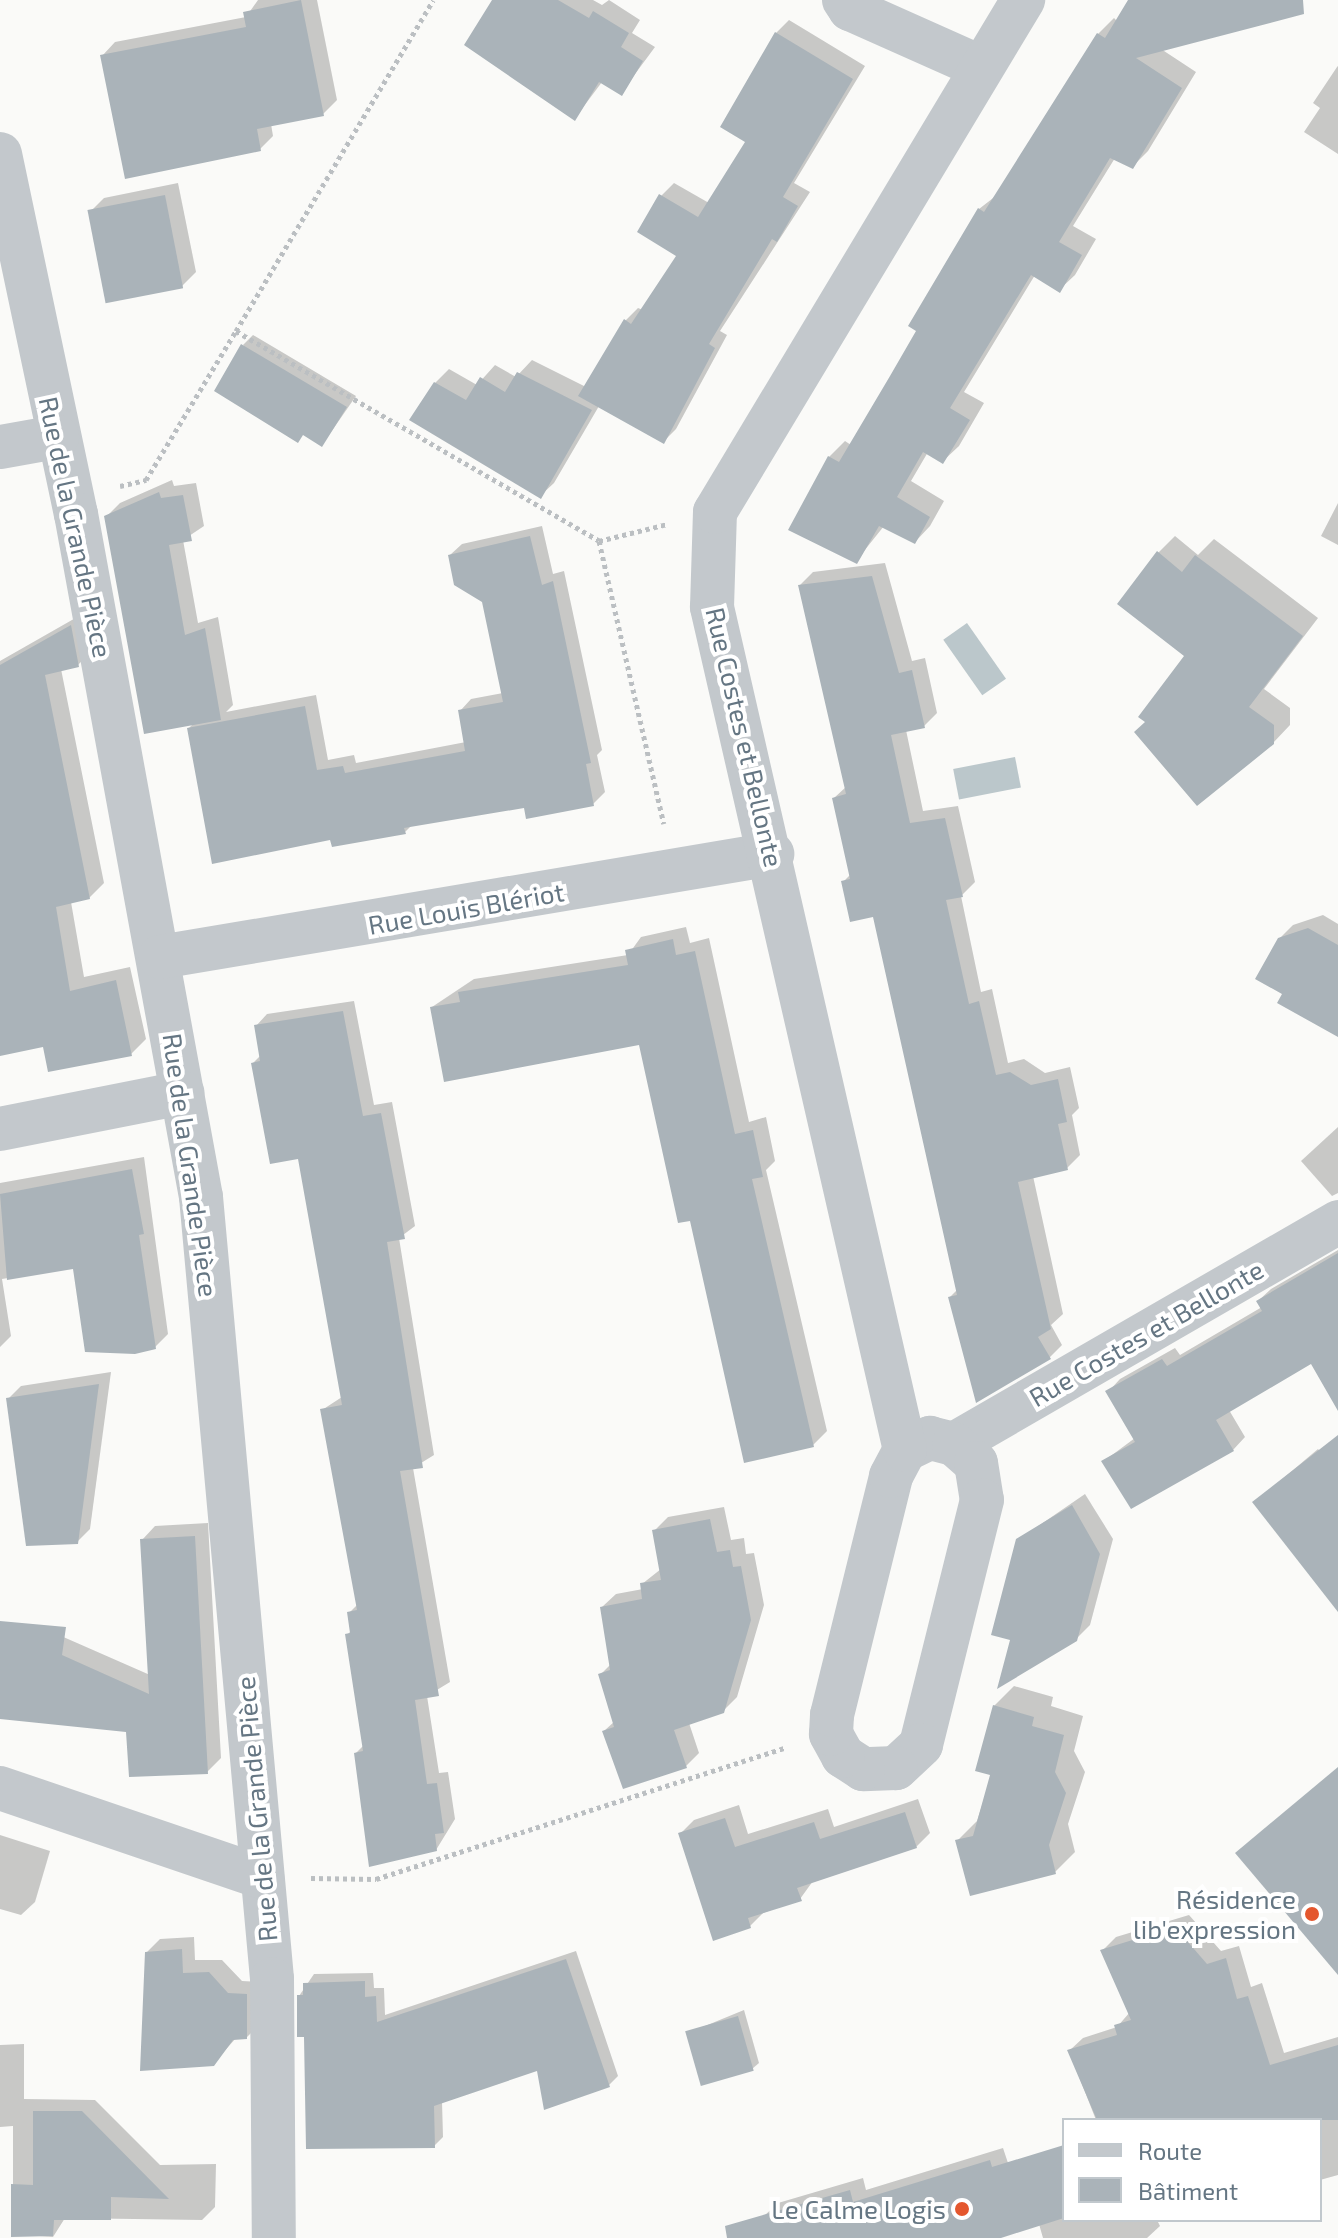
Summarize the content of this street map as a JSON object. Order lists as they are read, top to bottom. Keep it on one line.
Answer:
{"streets":{"street":["Rue de la Grande Pièce","Rue Costes et Bellonte","Rue Louis Blériot"]},"crossings":[["Rue de la Grande Pièce","Rue Louis Blériot"],["Rue Costes et Bellonte","Rue Louis Blériot"]],"places":["Résidence lib'expression","Le Calme Logis"],"legend":["Route","Bâtiment"]}
